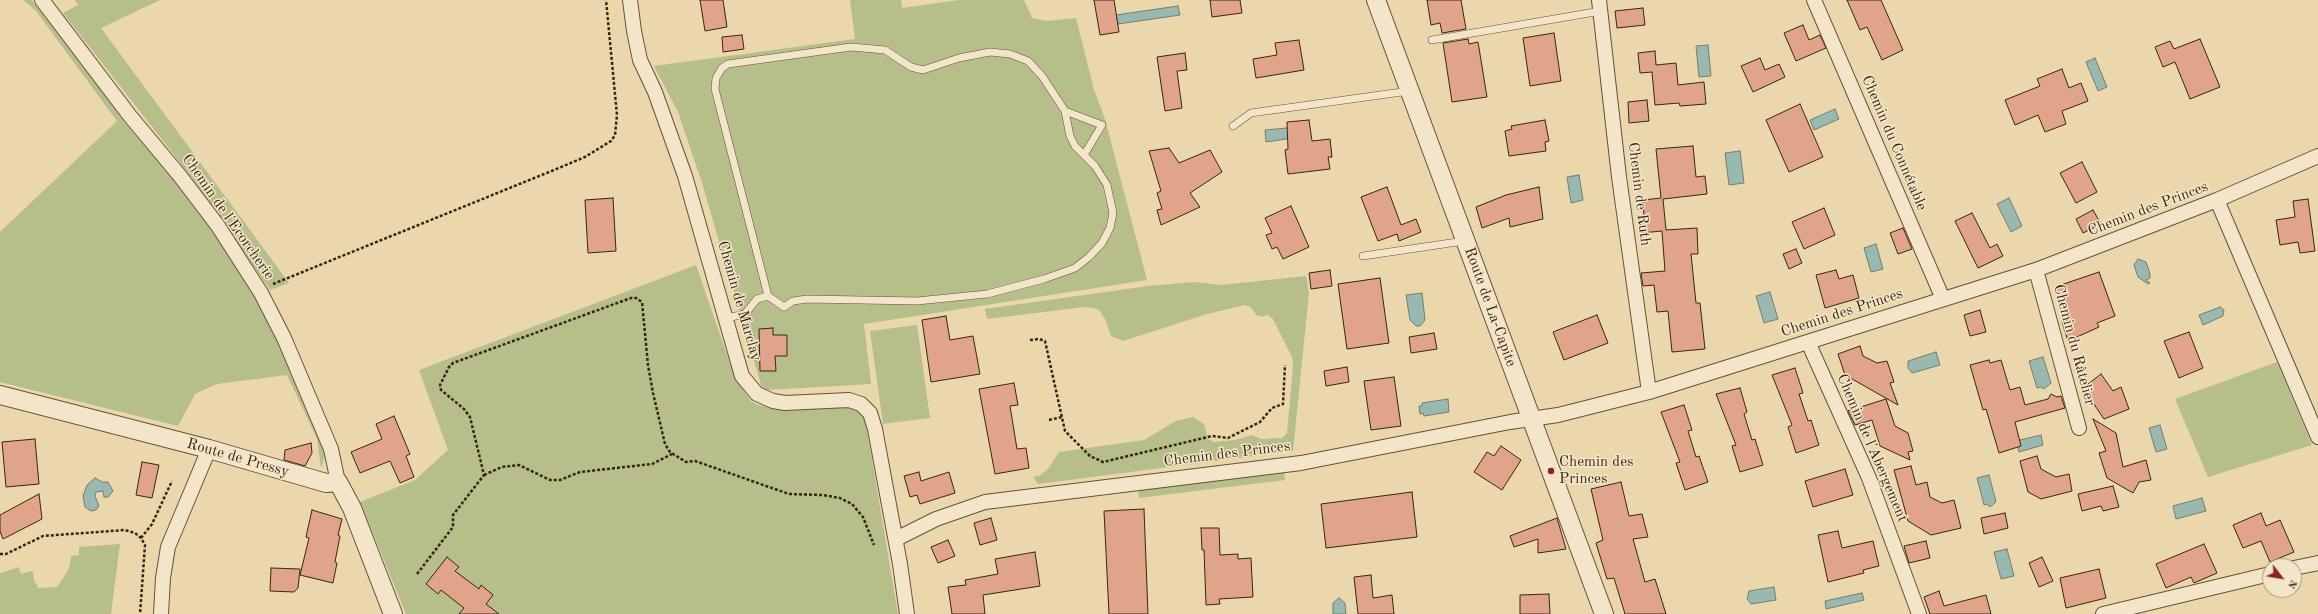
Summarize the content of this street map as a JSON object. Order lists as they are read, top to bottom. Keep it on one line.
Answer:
{"streets":{"street":["Chemin du Connétable","Chemin de Ruth","Chemin des Princes","Chemin de l'Ecorcherie","Chemin de Marclay","Route de La-Capite","Chemin du Râtelier","Chemin de l'Abergement","Route de Pressy"]},"crossings":[["Chemin du Connétable","Chemin des Princes"],["Chemin de Ruth","Chemin des Princes"],["Chemin des Princes","Chemin de Marclay"],["Chemin des Princes","Route de La-Capite"],["Chemin des Princes","Chemin du Râtelier"],["Chemin des Princes","Chemin de l'Abergement"],["Chemin de l'Ecorcherie","Route de Pressy"]],"places":["Chemin des Princes"],"north":"bottom right"}
